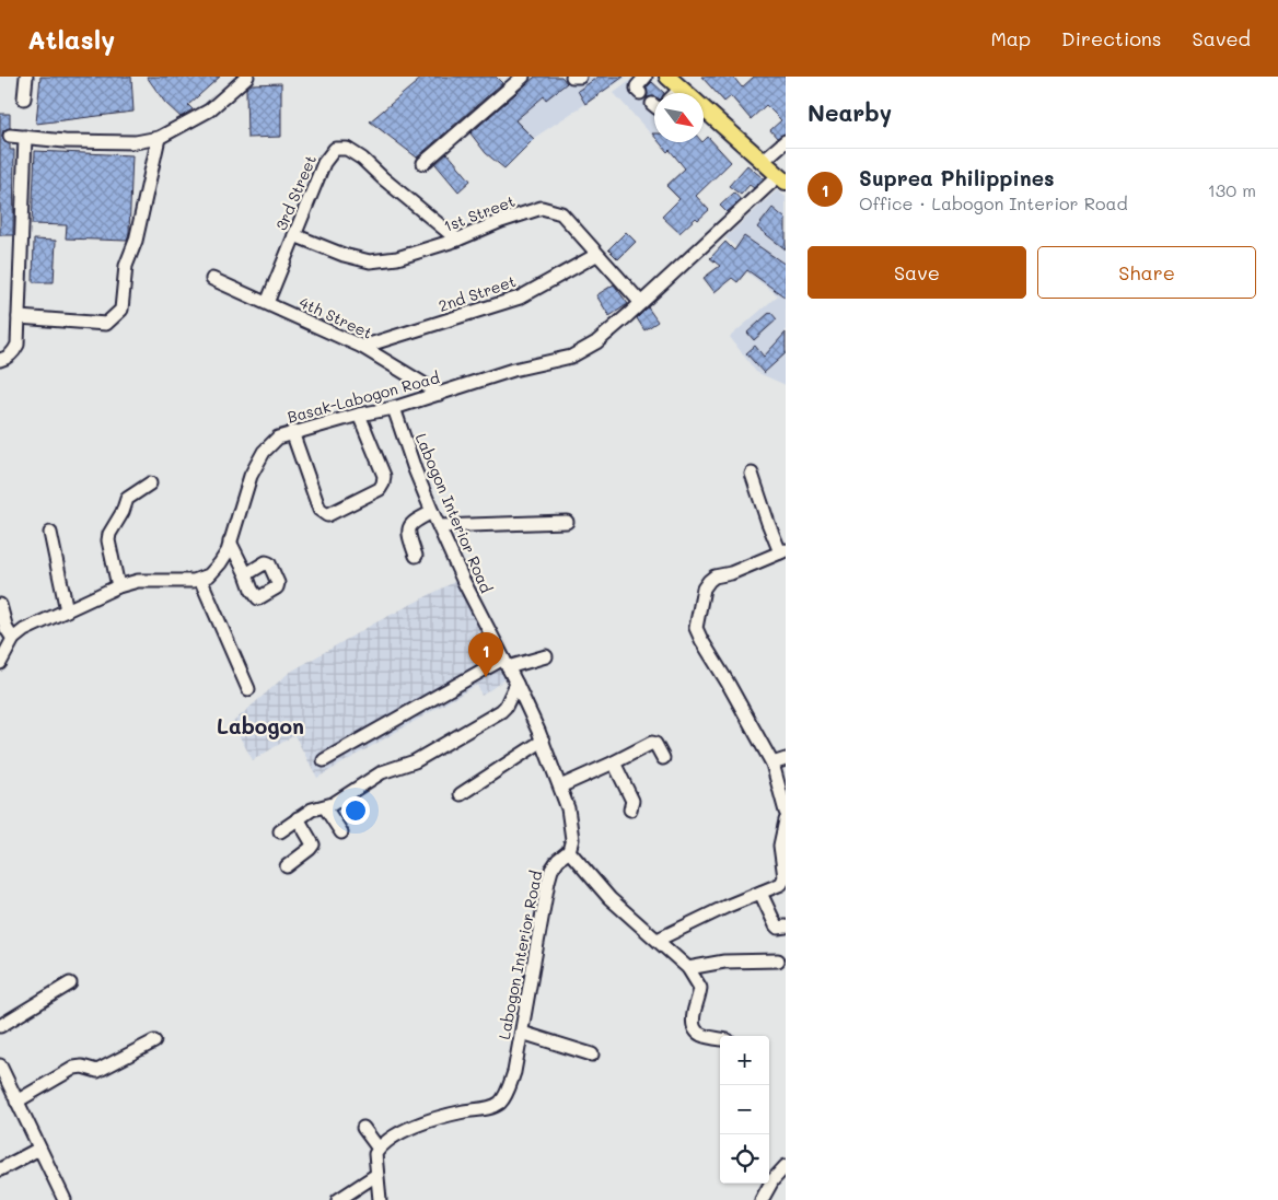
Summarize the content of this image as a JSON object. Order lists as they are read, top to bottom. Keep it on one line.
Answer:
{"streets":{"street":["3rd Street","1st Street","2nd Street","4th Street","Basak-Labogon Road","Labogon Interior Road"]},"crossings":[["3rd Street","1st Street"],["3rd Street","4th Street"],["1st Street","2nd Street"],["1st Street","Basak-Labogon Road"],["2nd Street","4th Street"],["4th Street","Basak-Labogon Road"],["Basak-Labogon Road","Labogon Interior Road"]],"districts":["Labogon"],"north":"bottom right","page":{"header":"Atlasly","nav":["Map","Directions","Saved"],"heading":"Nearby","list":[{"mark":"1","name":"Suprea Philippines","note":"Office · Labogon Interior Road","value":"130 m"}],"buttons":["Save","Share"],"pins":"1","map_buttons":["+","−"]}}
